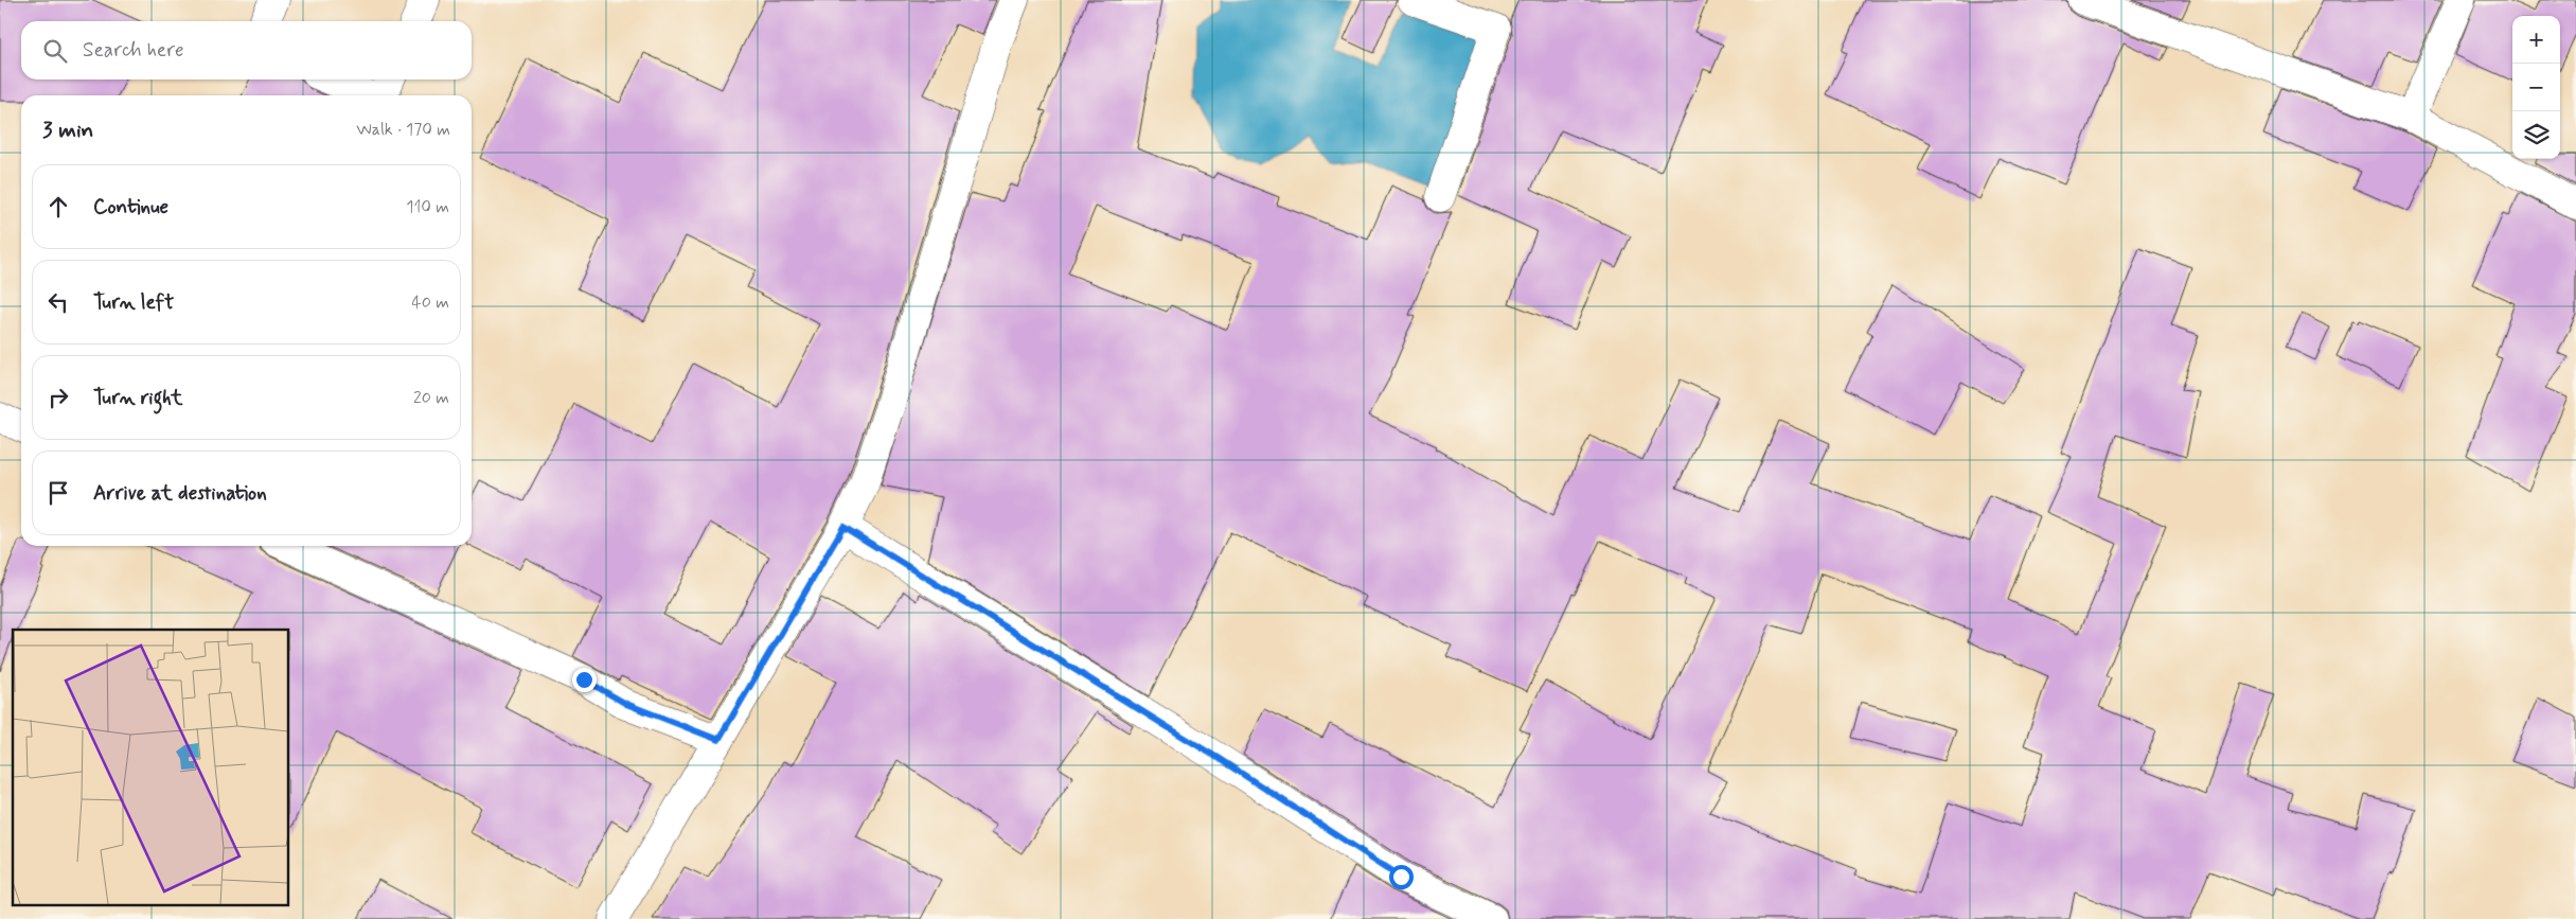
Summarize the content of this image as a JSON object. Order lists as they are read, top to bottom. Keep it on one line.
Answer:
{"page":{"map_buttons":["+","−"],"search":"Search here","heading":["3 min","Walk · 170 m"],"list":[["Continue","110 m"],["Turn left","40 m"],["Turn right","20 m"],"Arrive at destination"]}}
